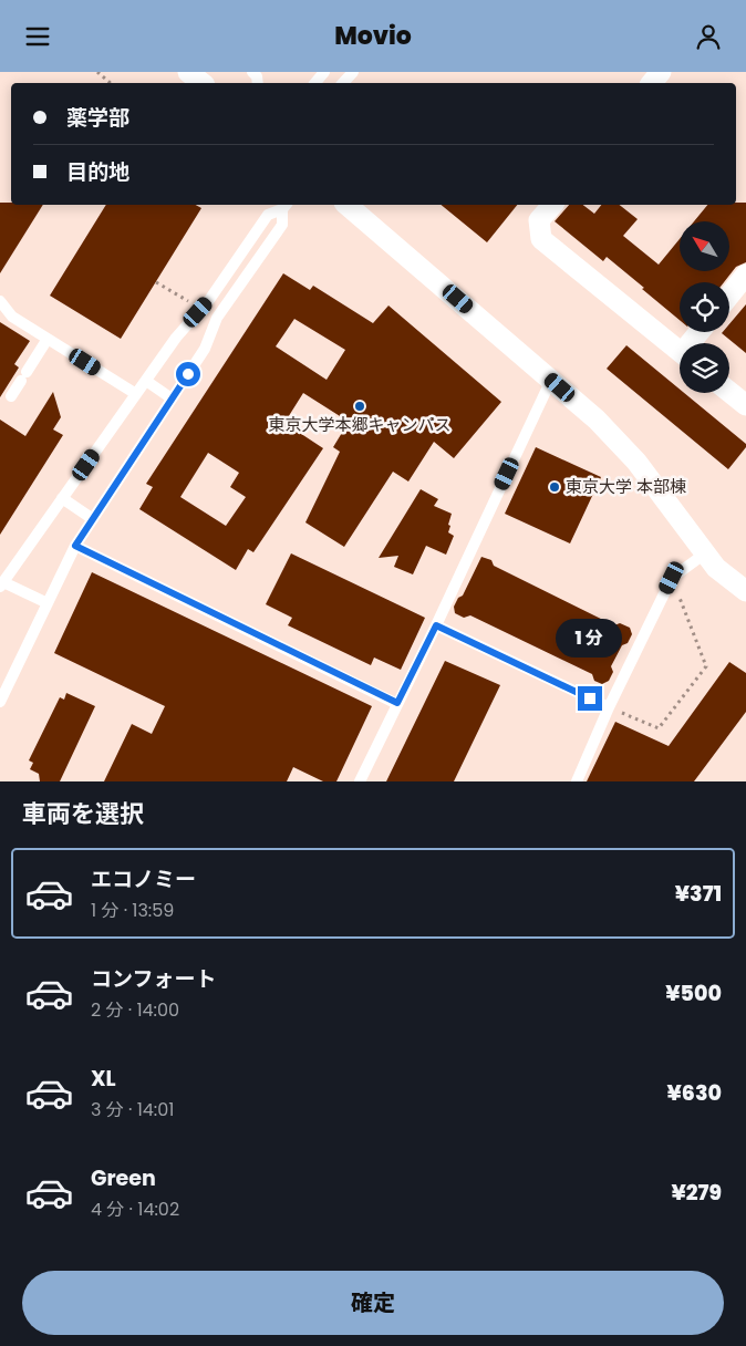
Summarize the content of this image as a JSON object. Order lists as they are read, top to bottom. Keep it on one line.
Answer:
{"places":["東京大学本郷キャンパス","東京大学 本部棟"],"north":"top left","page":{"header":"Movio","banner":["薬学部","目的地"],"bubble":"1 分","heading":"車両を選択","list":[{"name":"エコノミー","note":"1 分 · 13:59","value":"¥371"},{"name":"コンフォート","note":"2 分 · 14:00","value":"¥500"},{"name":"XL","note":"3 分 · 14:01","value":"¥630"},{"name":"Green","note":"4 分 · 14:02","value":"¥279"}],"buttons":"確定"}}
